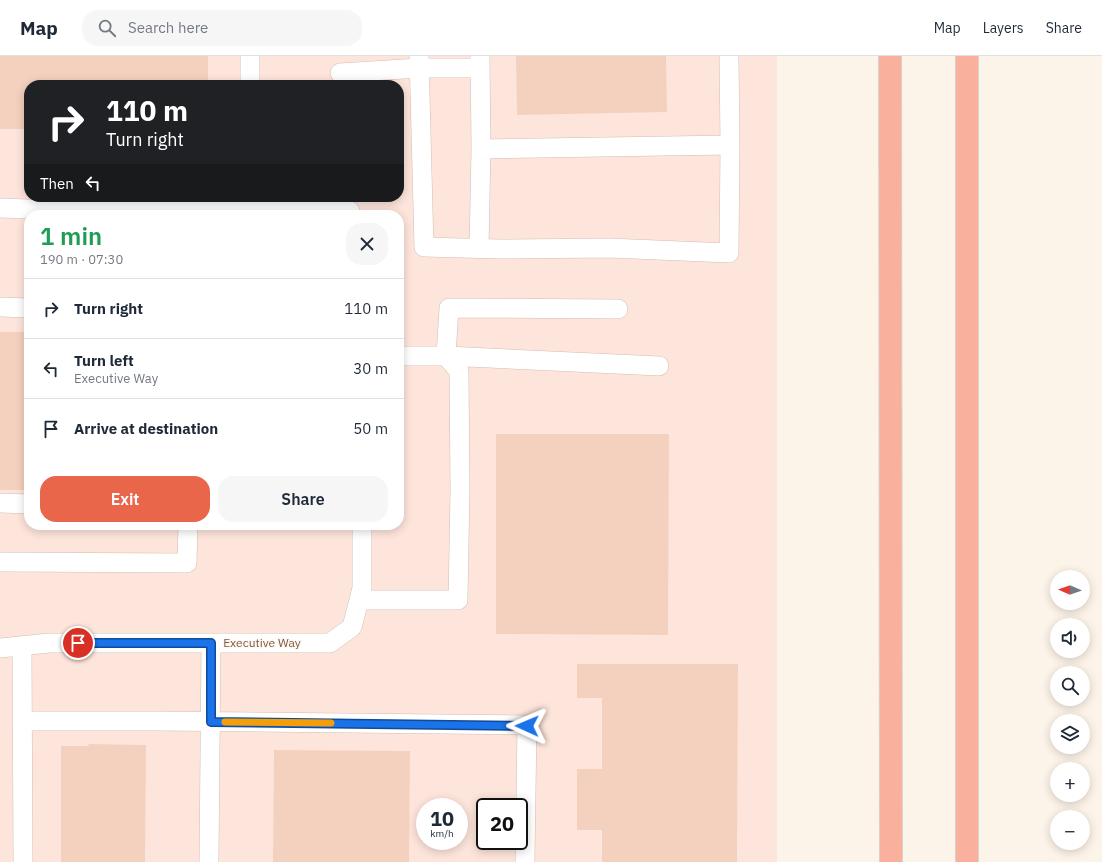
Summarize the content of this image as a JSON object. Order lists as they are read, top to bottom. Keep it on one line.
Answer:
{"streets":{"street":["Executive Way"]},"north":"left","page":{"header":"Map","search":"Search here","nav":["Map","Layers","Share"],"turn":["110 m","Turn right"],"then":"Then","heading":["1 min","190 m · 07:30"],"list":[{"name":"Turn right","value":"110 m"},{"name":"Turn left","note":"Executive Way","value":"30 m"},{"name":"Arrive at destination","value":"50 m"}],"buttons":["Exit","Share"],"map_buttons":["+","−"],"speed":"10 km/h","limit":"20"}}
